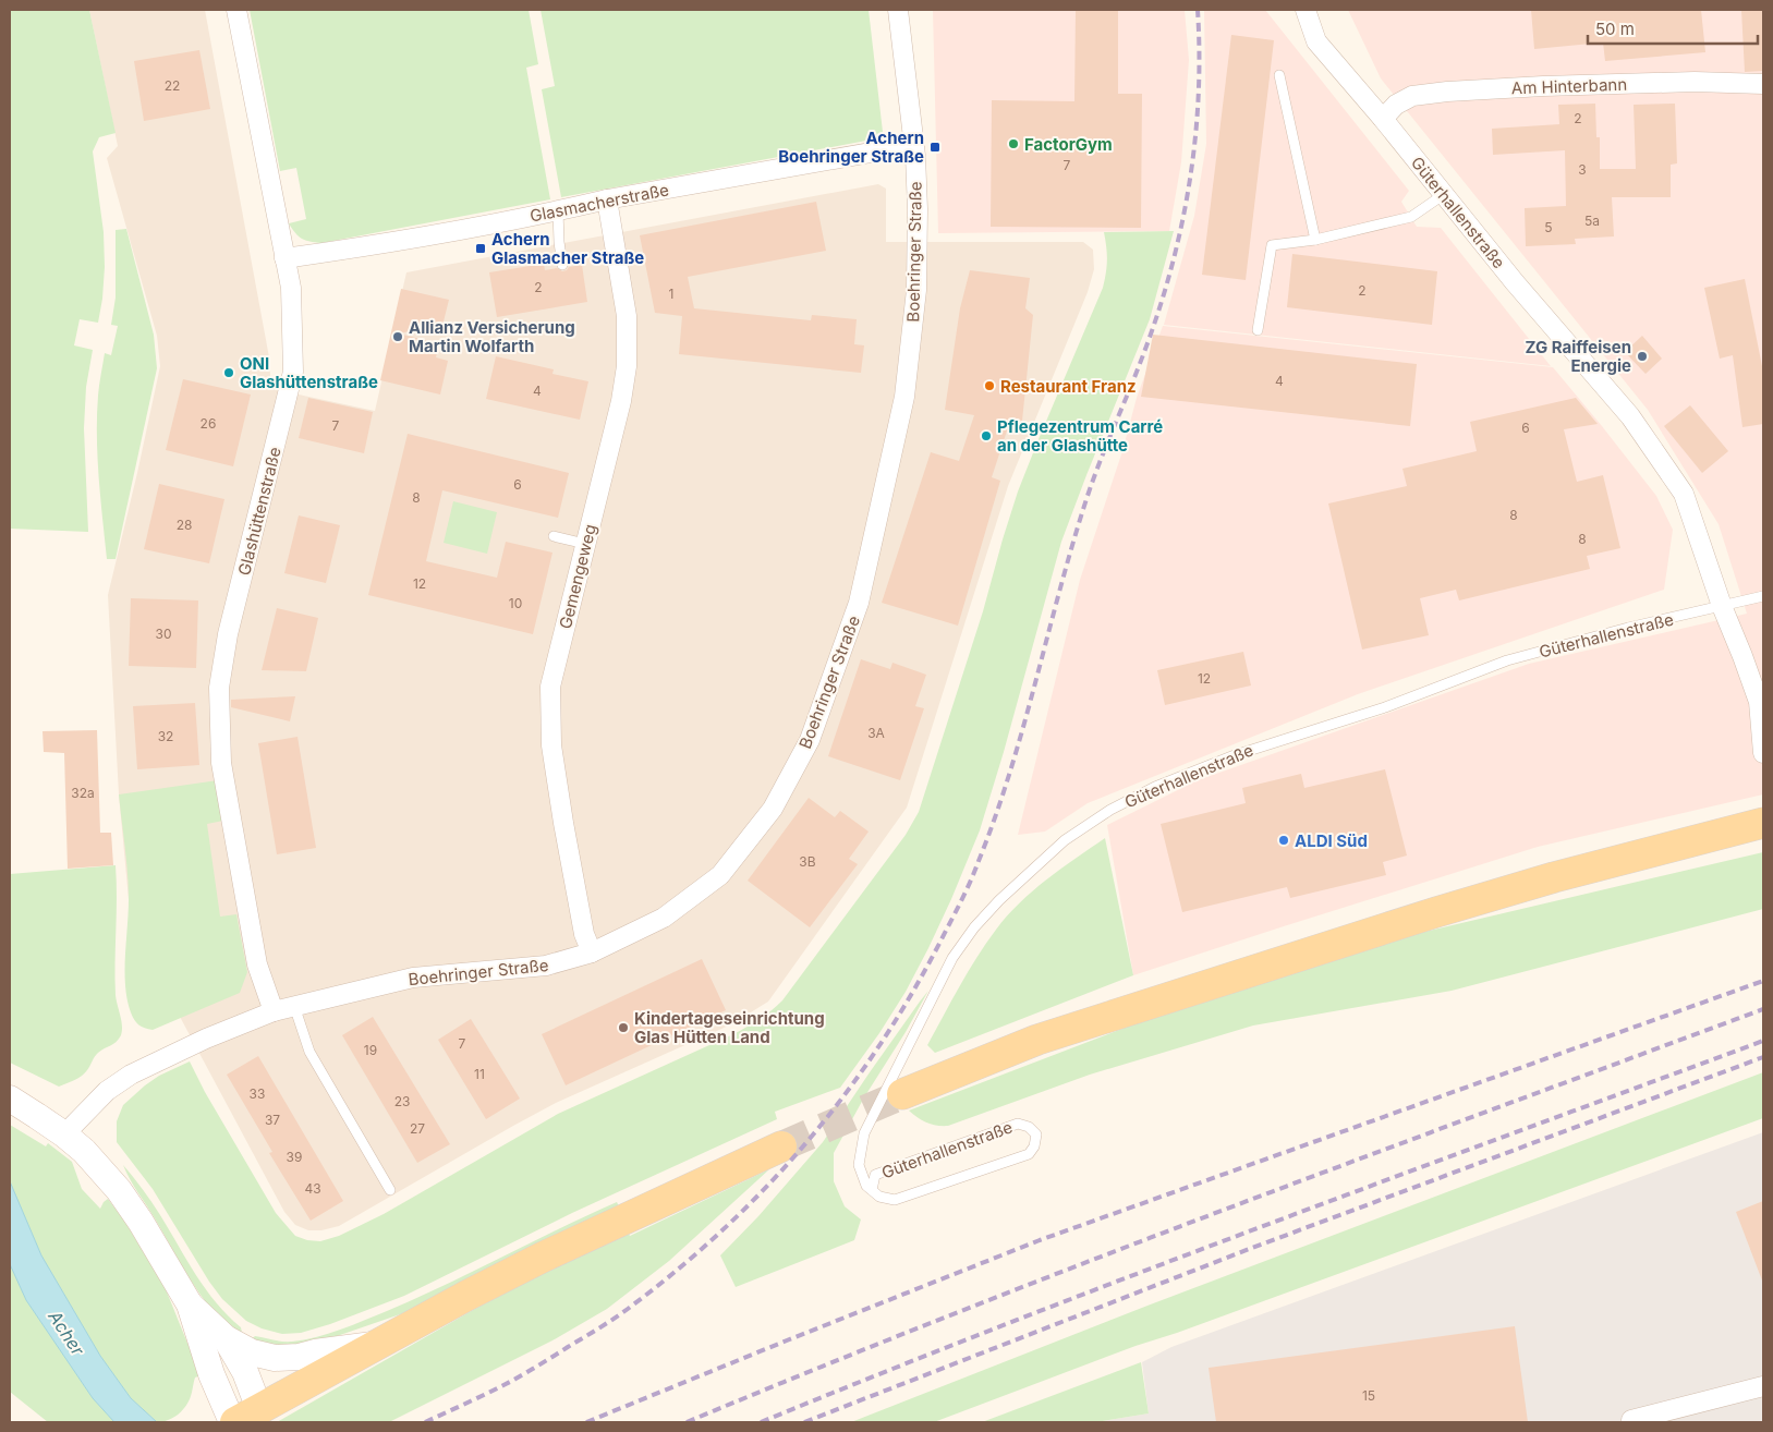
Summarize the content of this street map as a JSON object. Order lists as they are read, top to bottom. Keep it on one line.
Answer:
{"streets":{"street":["Am Hinterbann","Glasmacherstraße","Güterhallenstraße","Boehringer Straße","Glashüttenstraße","Gemengeweg"]},"crossings":[["Am Hinterbann","Güterhallenstraße"],["Glasmacherstraße","Boehringer Straße"],["Glasmacherstraße","Glashüttenstraße"],["Glasmacherstraße","Gemengeweg"],["Boehringer Straße","Glashüttenstraße"],["Boehringer Straße","Gemengeweg"]],"water":["Acher"],"places":{"other":["FactorGym","Allianz Versicherung Martin Wolfarth","ZG Raiffeisen Energie","ONI Glashüttenstraße","Restaurant Franz","Pflegezentrum Carré an der Glashütte","ALDI Süd","Kindertageseinrichtung Glas Hütten Land"],"transit":["Achern Boehringer Straße","Achern Glasmacher Straße"]},"house_numbers":["22","2","7","3","5a","5","2","2","1","4","4","26","7","6","6","8","8","28","8","12","10","30","12","3A","32","32a","3B","7","19","11","33","23","37","27","39","43","15"],"scale_bar":"50 m"}
